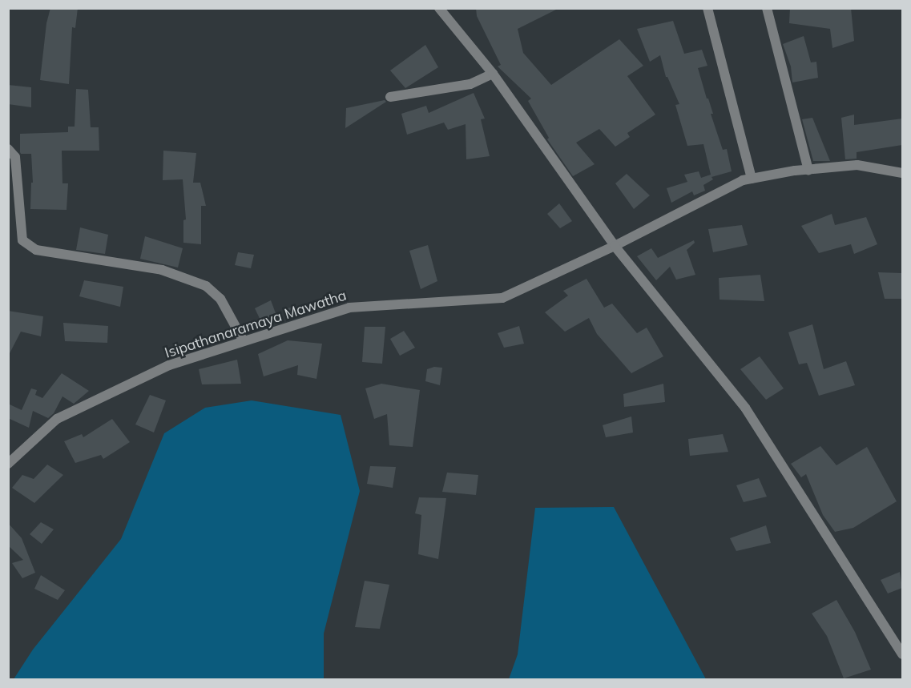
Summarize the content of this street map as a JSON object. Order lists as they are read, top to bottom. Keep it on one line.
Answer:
{"streets":{"street":["Isipathanaramaya Mawatha"]}}
